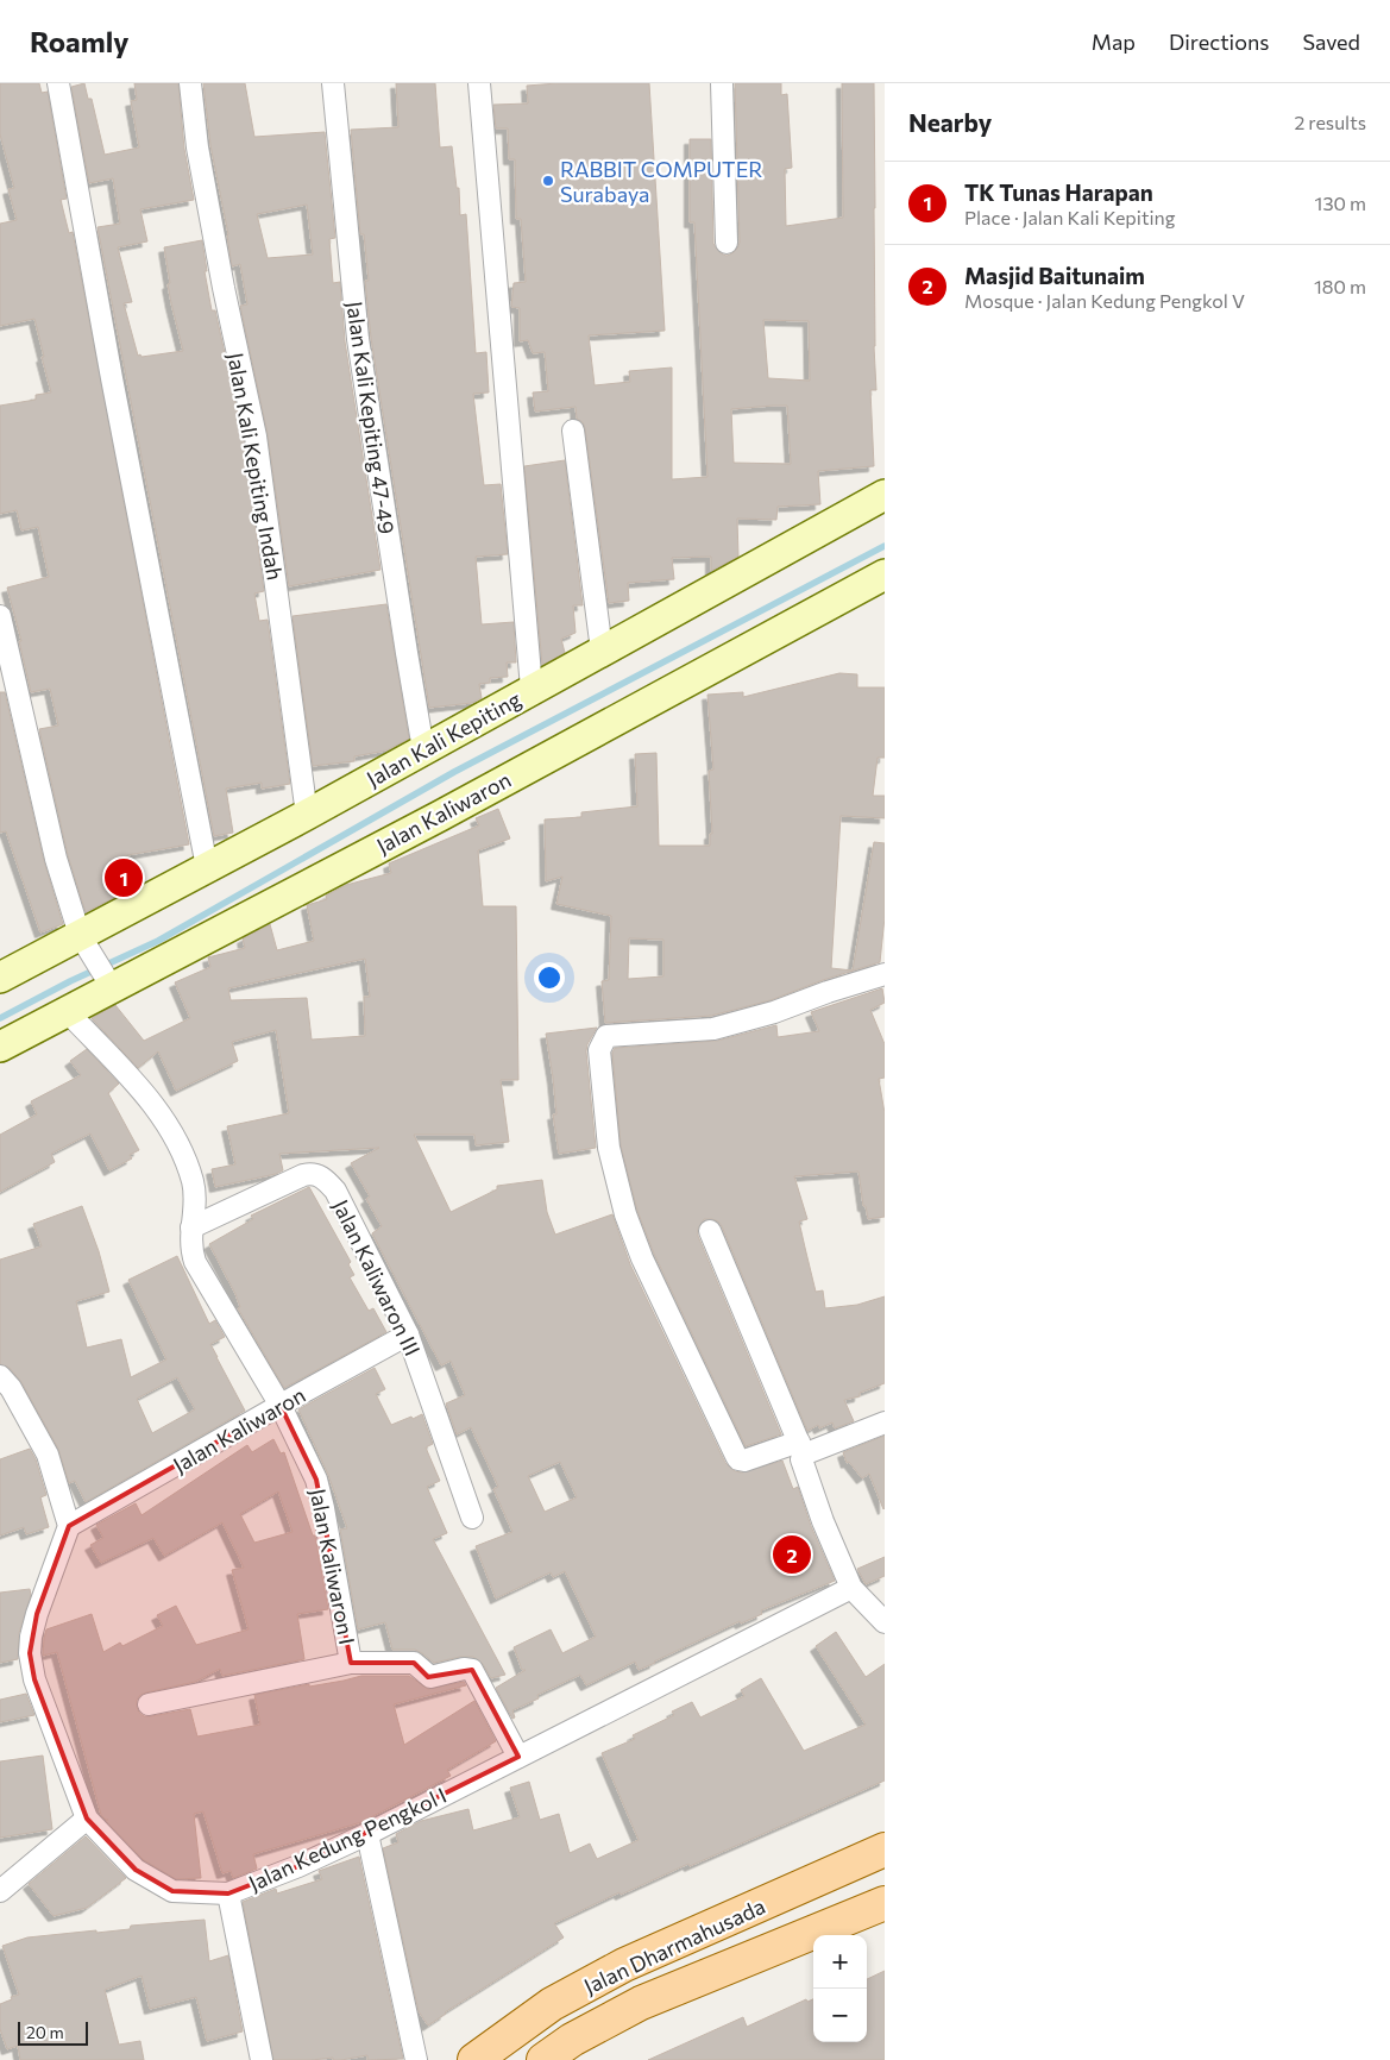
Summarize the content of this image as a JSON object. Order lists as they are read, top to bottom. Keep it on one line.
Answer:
{"streets":{"main road":["Jalan Kali Kepiting","Jalan Kaliwaron","Jalan Dharmahusada"],"street":["Jalan Kali Kepiting 47-49","Jalan Kali Kepiting Indah","Jalan Kaliwaron III","Jalan Kaliwaron I","Jalan Kedung Pengkol I"]},"crossings":[["Jalan Kali Kepiting 47-49","Jalan Kali Kepiting"],["Jalan Kali Kepiting Indah","Jalan Kali Kepiting"],["Jalan Kaliwaron","Jalan Kaliwaron III"],["Jalan Kaliwaron","Jalan Kaliwaron I"],["Jalan Kaliwaron","Jalan Kedung Pengkol I"],["Jalan Kaliwaron III","Jalan Kaliwaron I"]],"places":["RABBIT COMPUTER Surabaya"],"scale_bar":"20 m","page":{"header":"Roamly","nav":["Map","Directions","Saved"],"heading":["Nearby","2 results"],"list":[{"mark":"1","name":"TK Tunas Harapan","note":"Place · Jalan Kali Kepiting","value":"130 m"},{"mark":"2","name":"Masjid Baitunaim","note":"Mosque · Jalan Kedung Pengkol V","value":"180 m"}],"pins":["1","2"],"map_buttons":["+","−"],"scale":"20 m"}}
